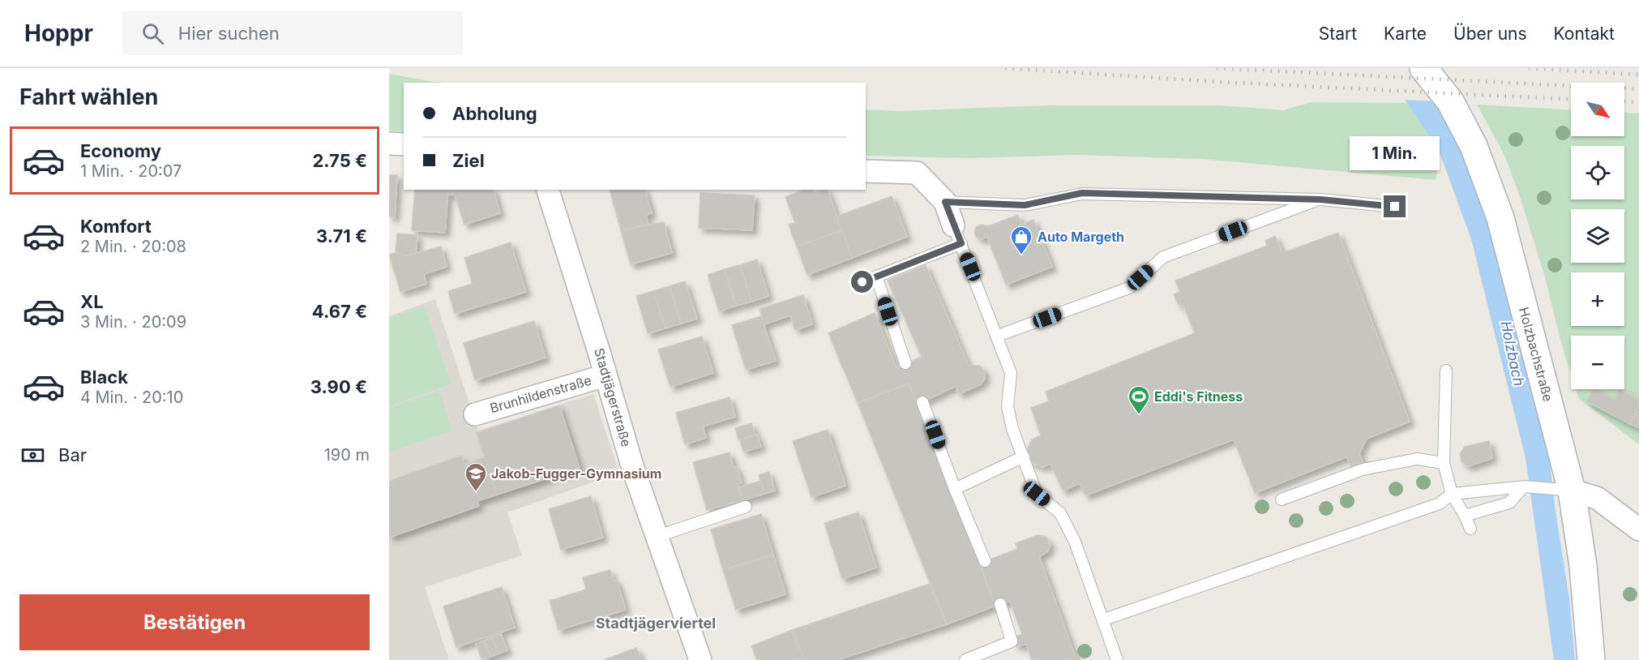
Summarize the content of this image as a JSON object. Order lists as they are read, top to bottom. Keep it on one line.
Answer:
{"streets":{"main road":["Holzbachstraße"],"street":["Brunhildenstraße","Stadtjägerstraße"]},"crossings":[["Brunhildenstraße","Stadtjägerstraße"]],"districts":["Stadtjägerviertel"],"water":["Holzbach"],"places":{"shop":["Auto Margeth"],"sports":["Eddi's Fitness"],"school or university":["Jakob-Fugger-Gymnasium"]},"north":"bottom right","page":{"header":"Hoppr","search":"Hier suchen","nav":["Start","Karte","Über uns","Kontakt"],"heading":"Fahrt wählen","map_buttons":["+","−"],"banner":["Abholung","Ziel"],"list":[{"name":"Economy","note":"1 Min. · 20:07","value":"2.75 €"},{"name":"Komfort","note":"2 Min. · 20:08","value":"3.71 €"},{"name":"XL","note":"3 Min. · 20:09","value":"4.67 €"},{"name":"Black","note":"4 Min. · 20:10","value":"3.90 €"}],"bubble":"1 Min.","pay":["Bar","190 m"],"buttons":"Bestätigen"}}
